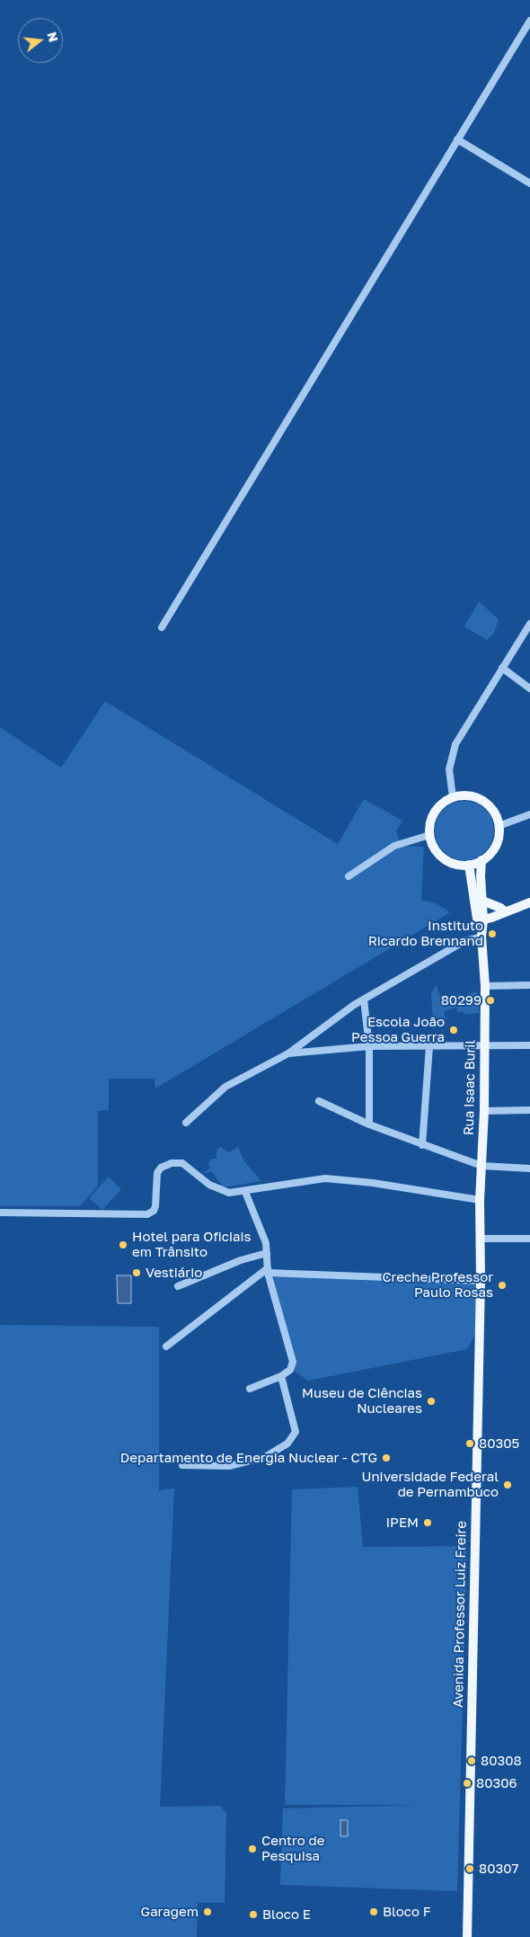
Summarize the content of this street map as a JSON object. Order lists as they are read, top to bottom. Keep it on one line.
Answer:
{"streets":{"main road":["Rua Isaac Buril","Avenida Professor Luiz Freire"]},"crossings":[["Rua Isaac Buril","Avenida Professor Luiz Freire"]],"places":["Instituto Ricardo Brennand","80299","Escola João Pessoa Guerra","Hotel para Oficiais em Trânsito","Vestiário","Creche Professor Paulo Rosas","Museu de Ciências Nucleares","80305","Departamento de Energia Nuclear - CTG","Universidade Federal de Pernambuco","IPEM","80308","80306","Centro de Pesquisa","80307","Garagem","Bloco F","Bloco E"],"north":"right"}
